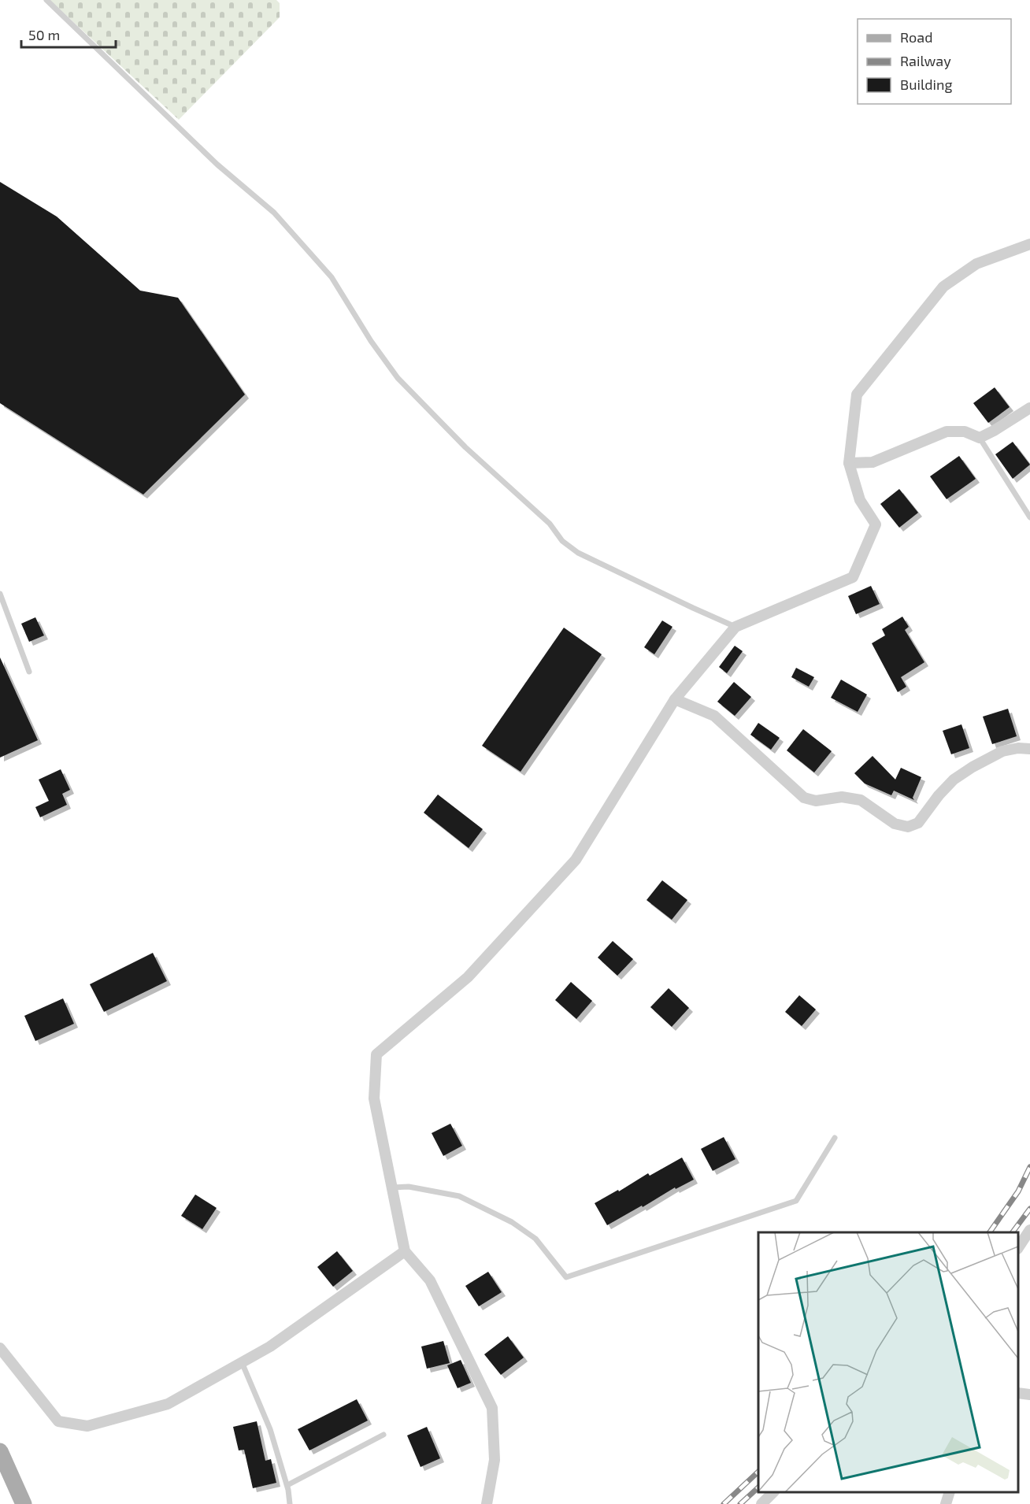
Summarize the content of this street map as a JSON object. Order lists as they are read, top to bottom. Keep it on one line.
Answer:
{"legend":["Road","Railway","Building"],"scale_bar":"50 m"}
